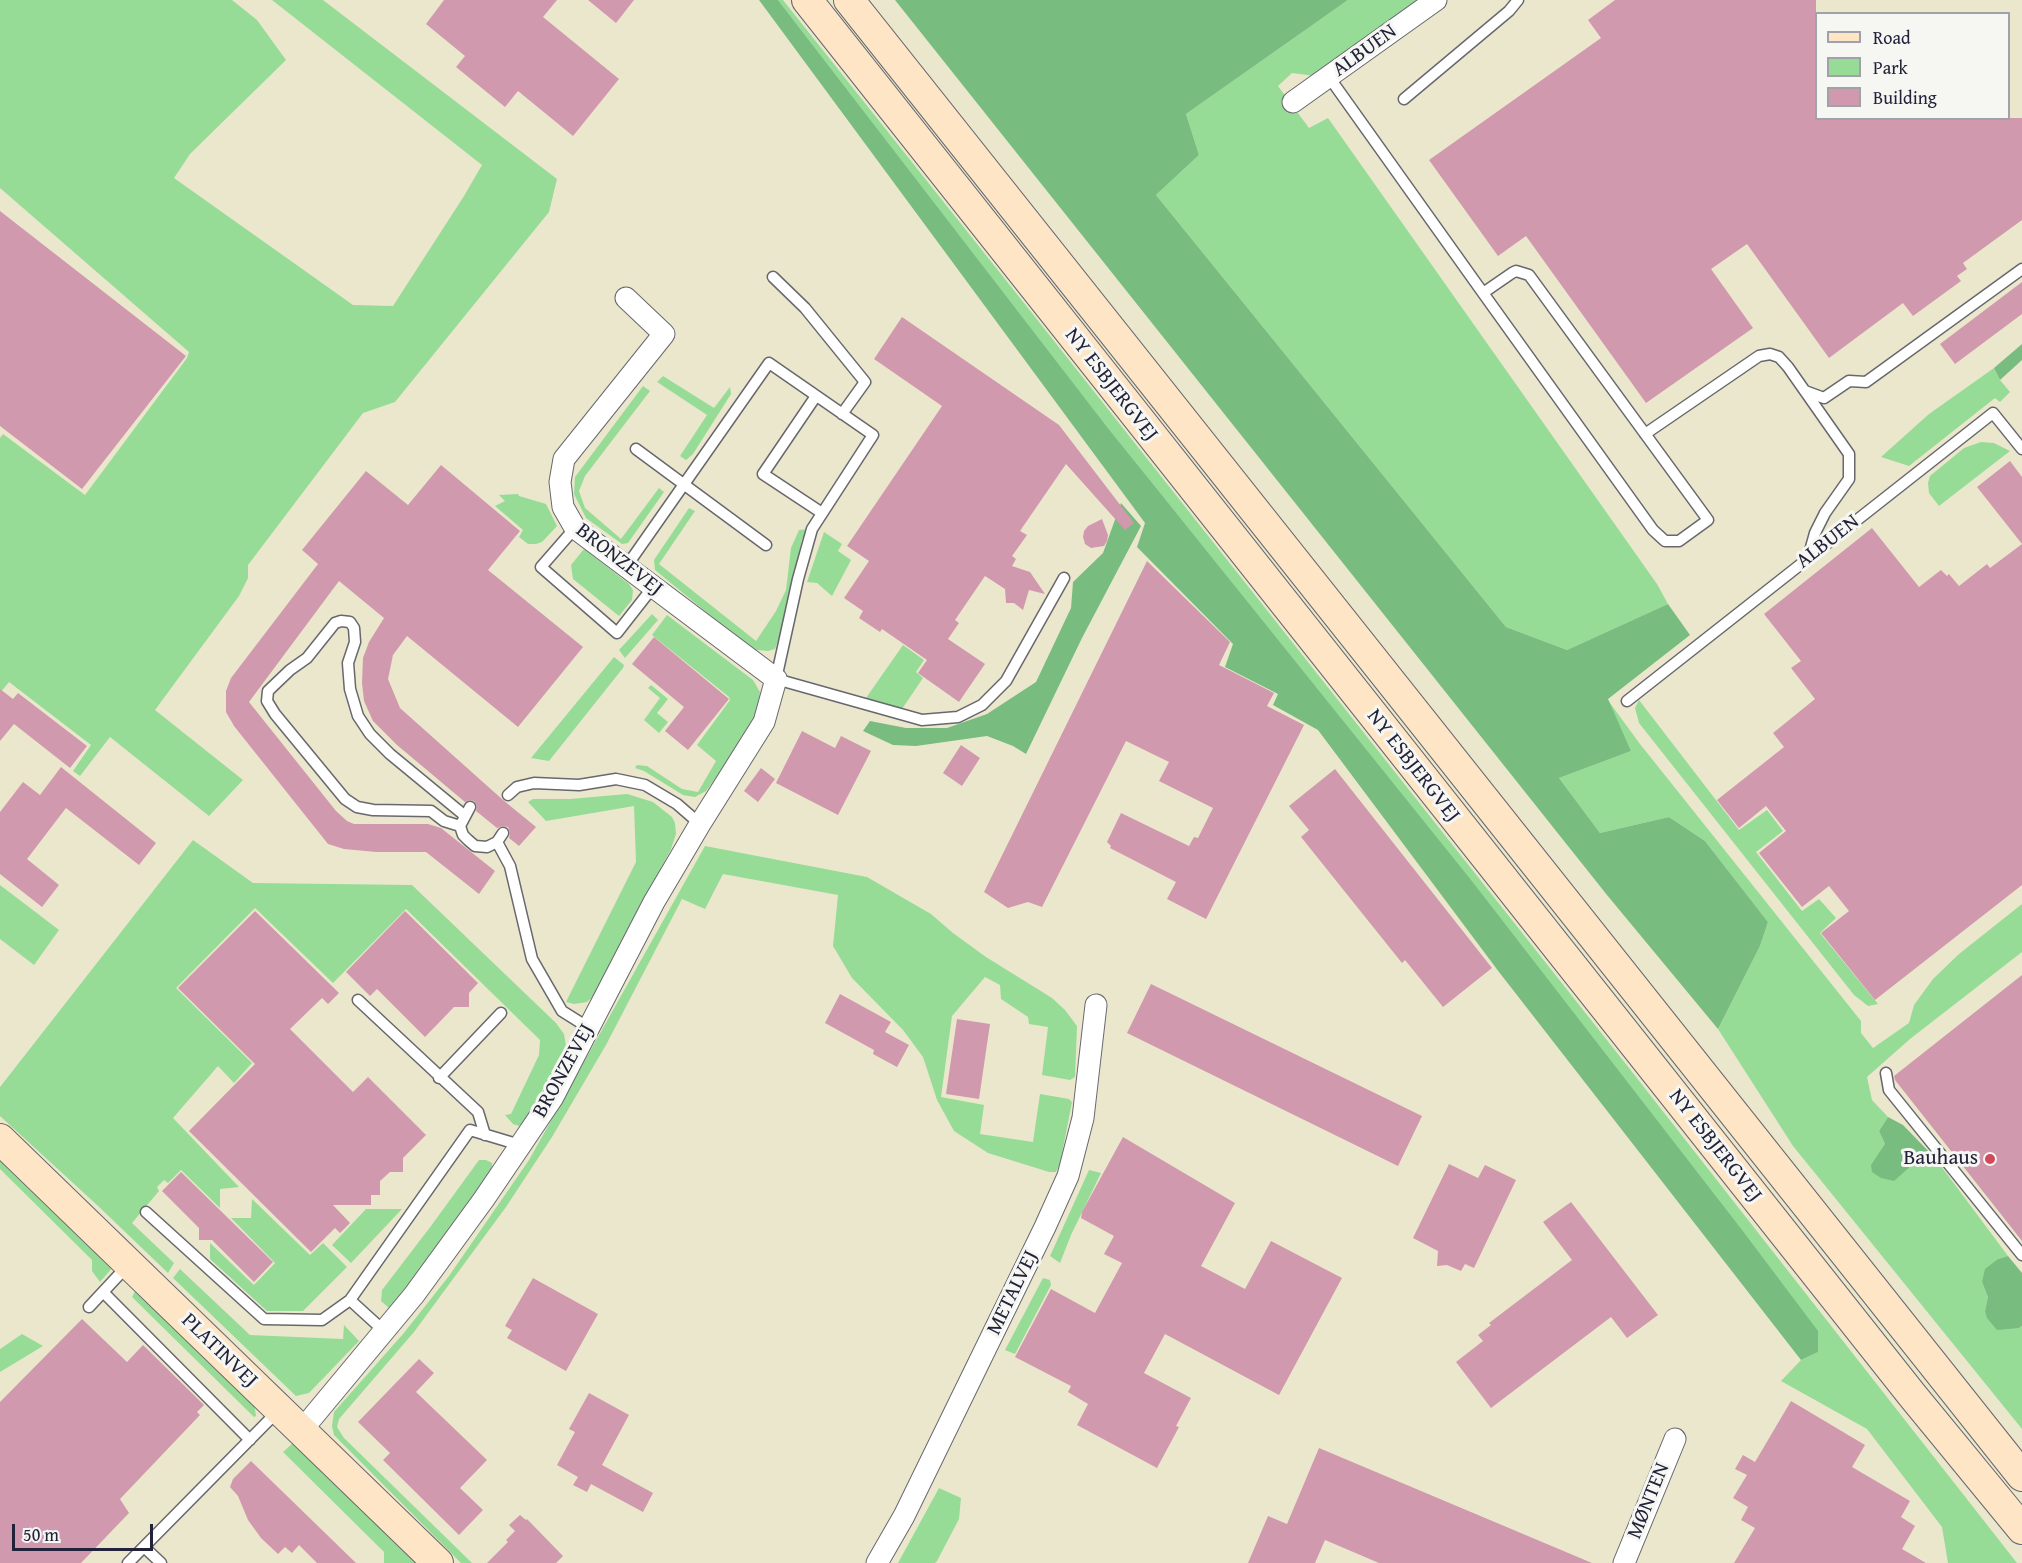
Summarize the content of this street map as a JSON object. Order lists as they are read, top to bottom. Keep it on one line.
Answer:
{"streets":{"street":["ALBUEN","NY ESBJERGVEJ","BRONZEVEJ","METALVEJ","PLATINVEJ","MØNTEN"]},"crossings":[["BRONZEVEJ","PLATINVEJ"]],"places":["Bauhaus"],"legend":["Road","Park","Building"],"scale_bar":"50 m"}
